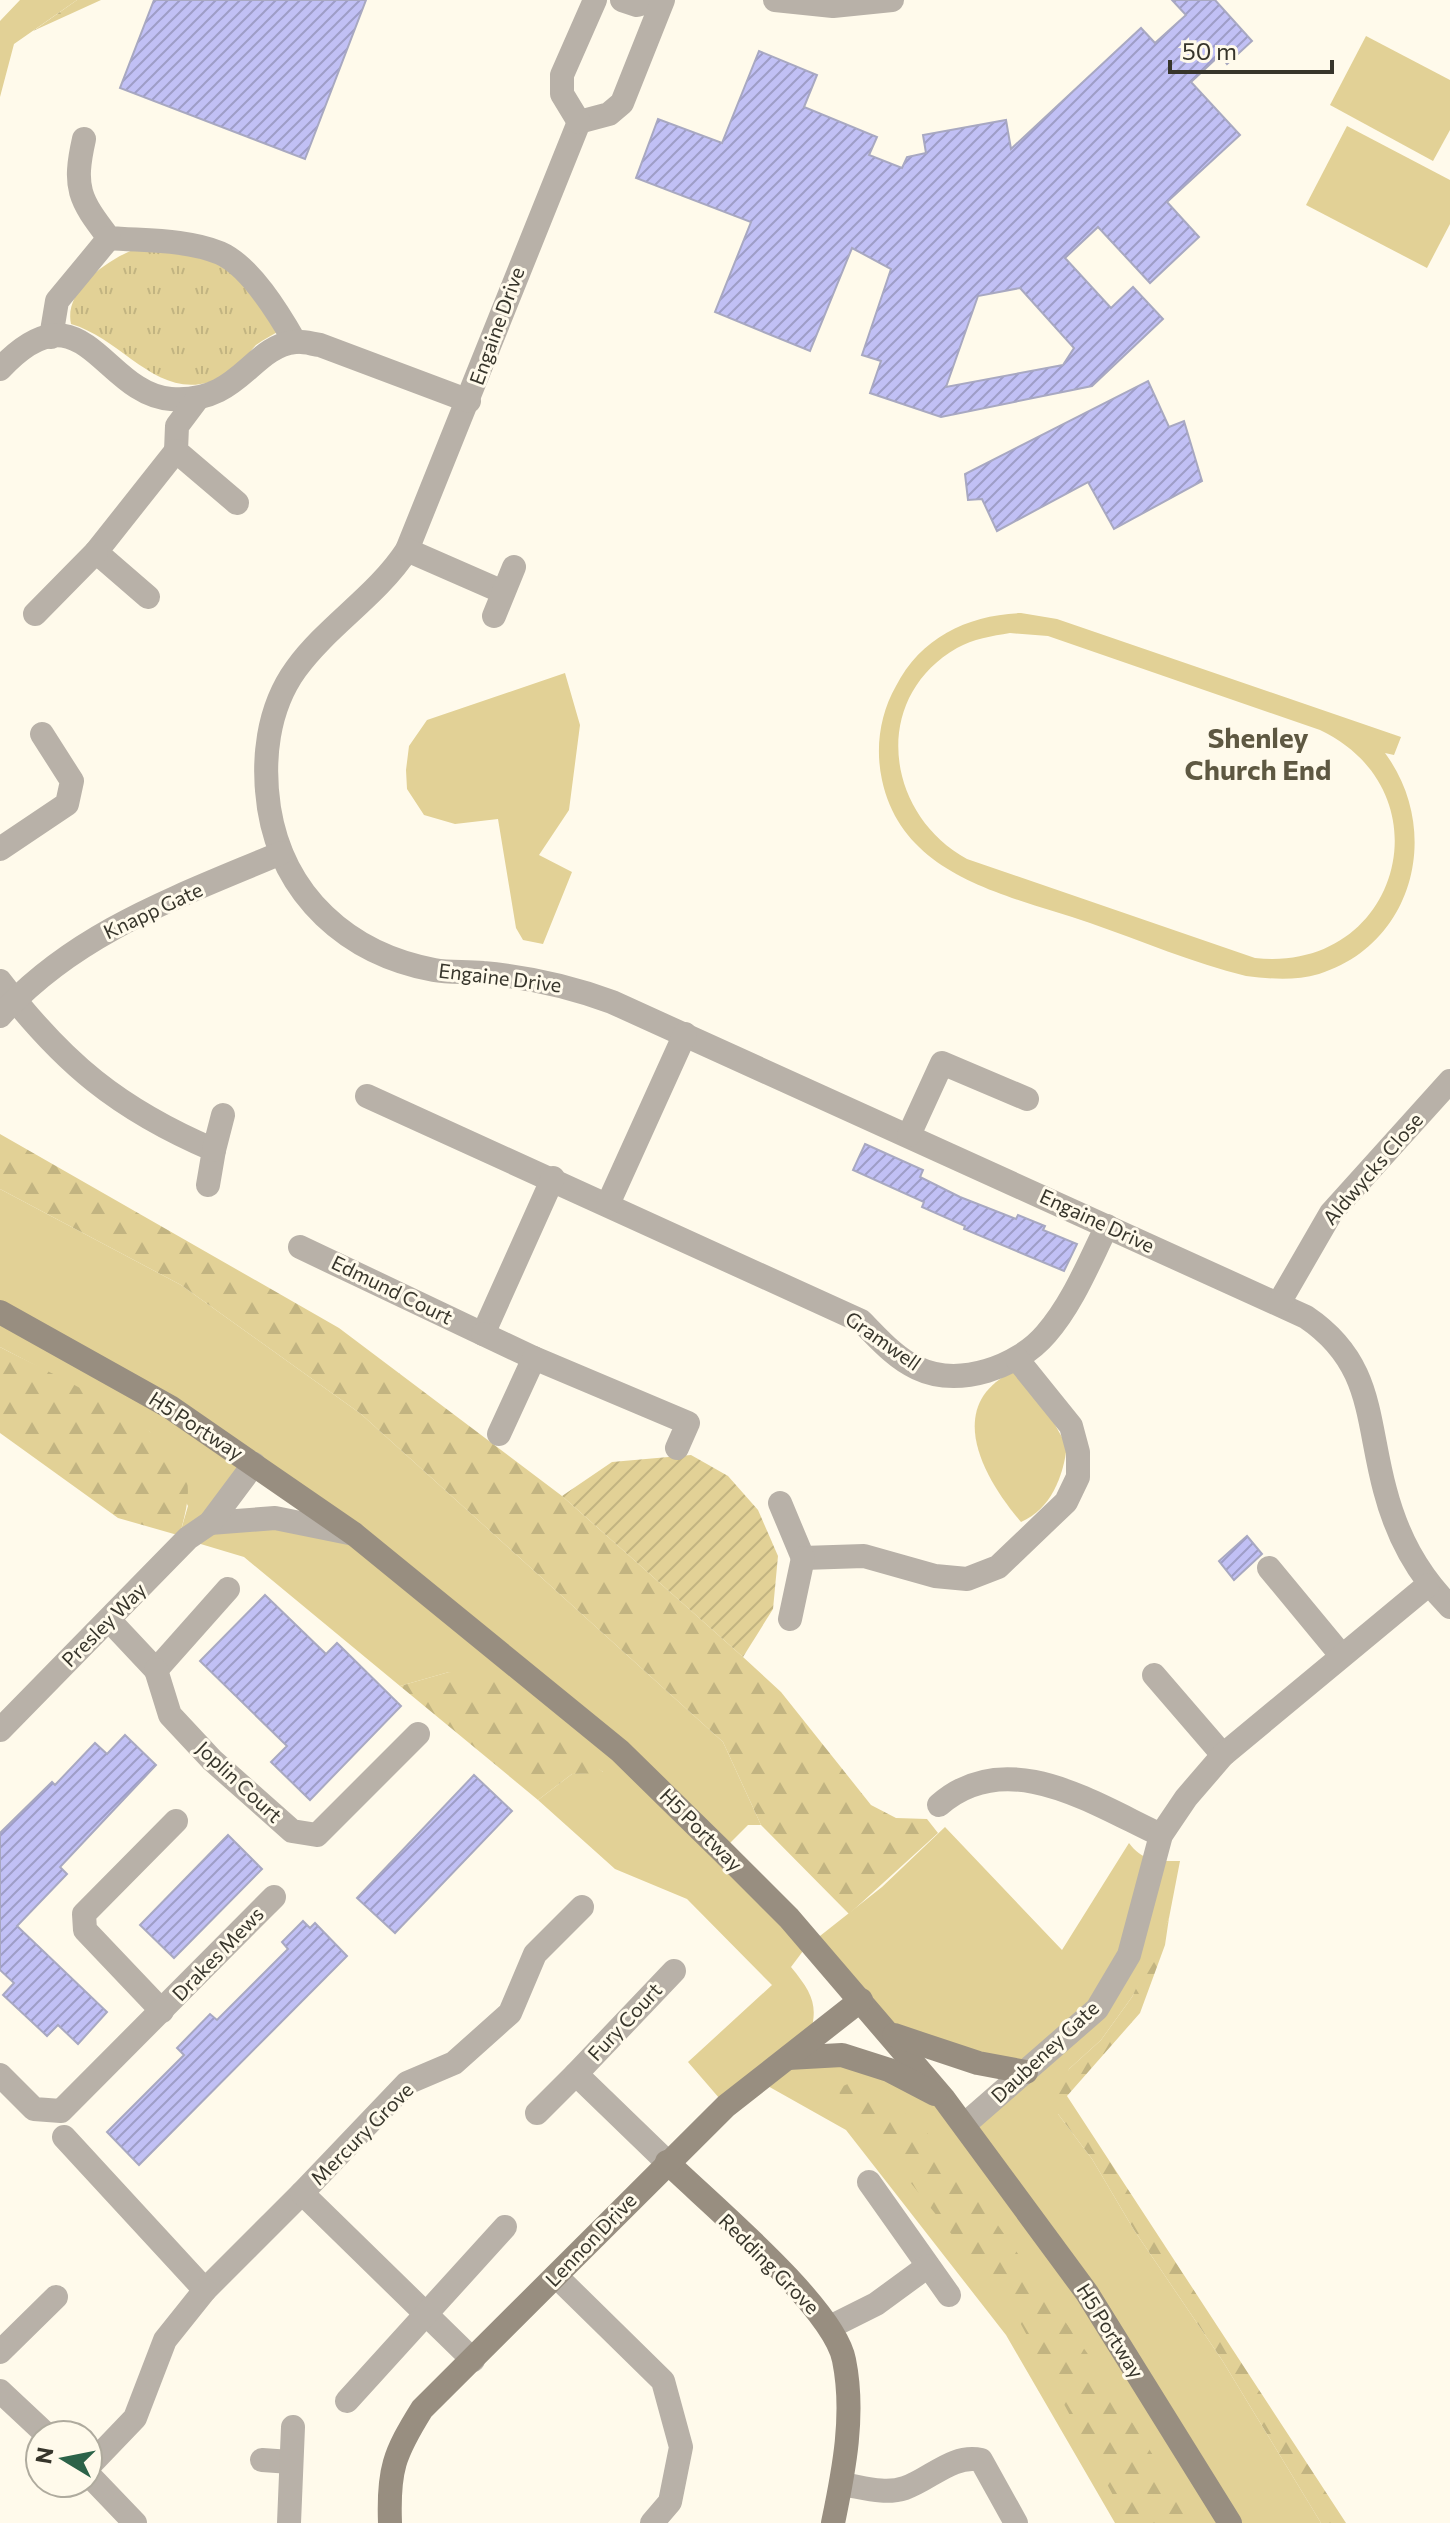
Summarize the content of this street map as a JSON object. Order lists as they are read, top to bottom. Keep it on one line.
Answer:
{"streets":{"street":["Engaine Drive","Knapp Gate","Aldwycks Close","Edmund Court","Gramwell","H5 Portway","Presley Way","Joplin Court","Drakes Mews","Fury Court","Daubeney Gate","Mercury Grove","Lennon Drive","Redding Grove"]},"crossings":[["Engaine Drive","Knapp Gate"],["Engaine Drive","Aldwycks Close"],["Engaine Drive","Gramwell"],["Engaine Drive","Daubeney Gate"],["H5 Portway","Presley Way"],["H5 Portway","Daubeney Gate"],["H5 Portway","Lennon Drive"],["Presley Way","Joplin Court"],["Fury Court","Lennon Drive"],["Fury Court","Redding Grove"],["Mercury Grove","Lennon Drive"],["Lennon Drive","Redding Grove"]],"districts":["Shenley Church End"],"scale_bar":"50 m","north":"left"}
